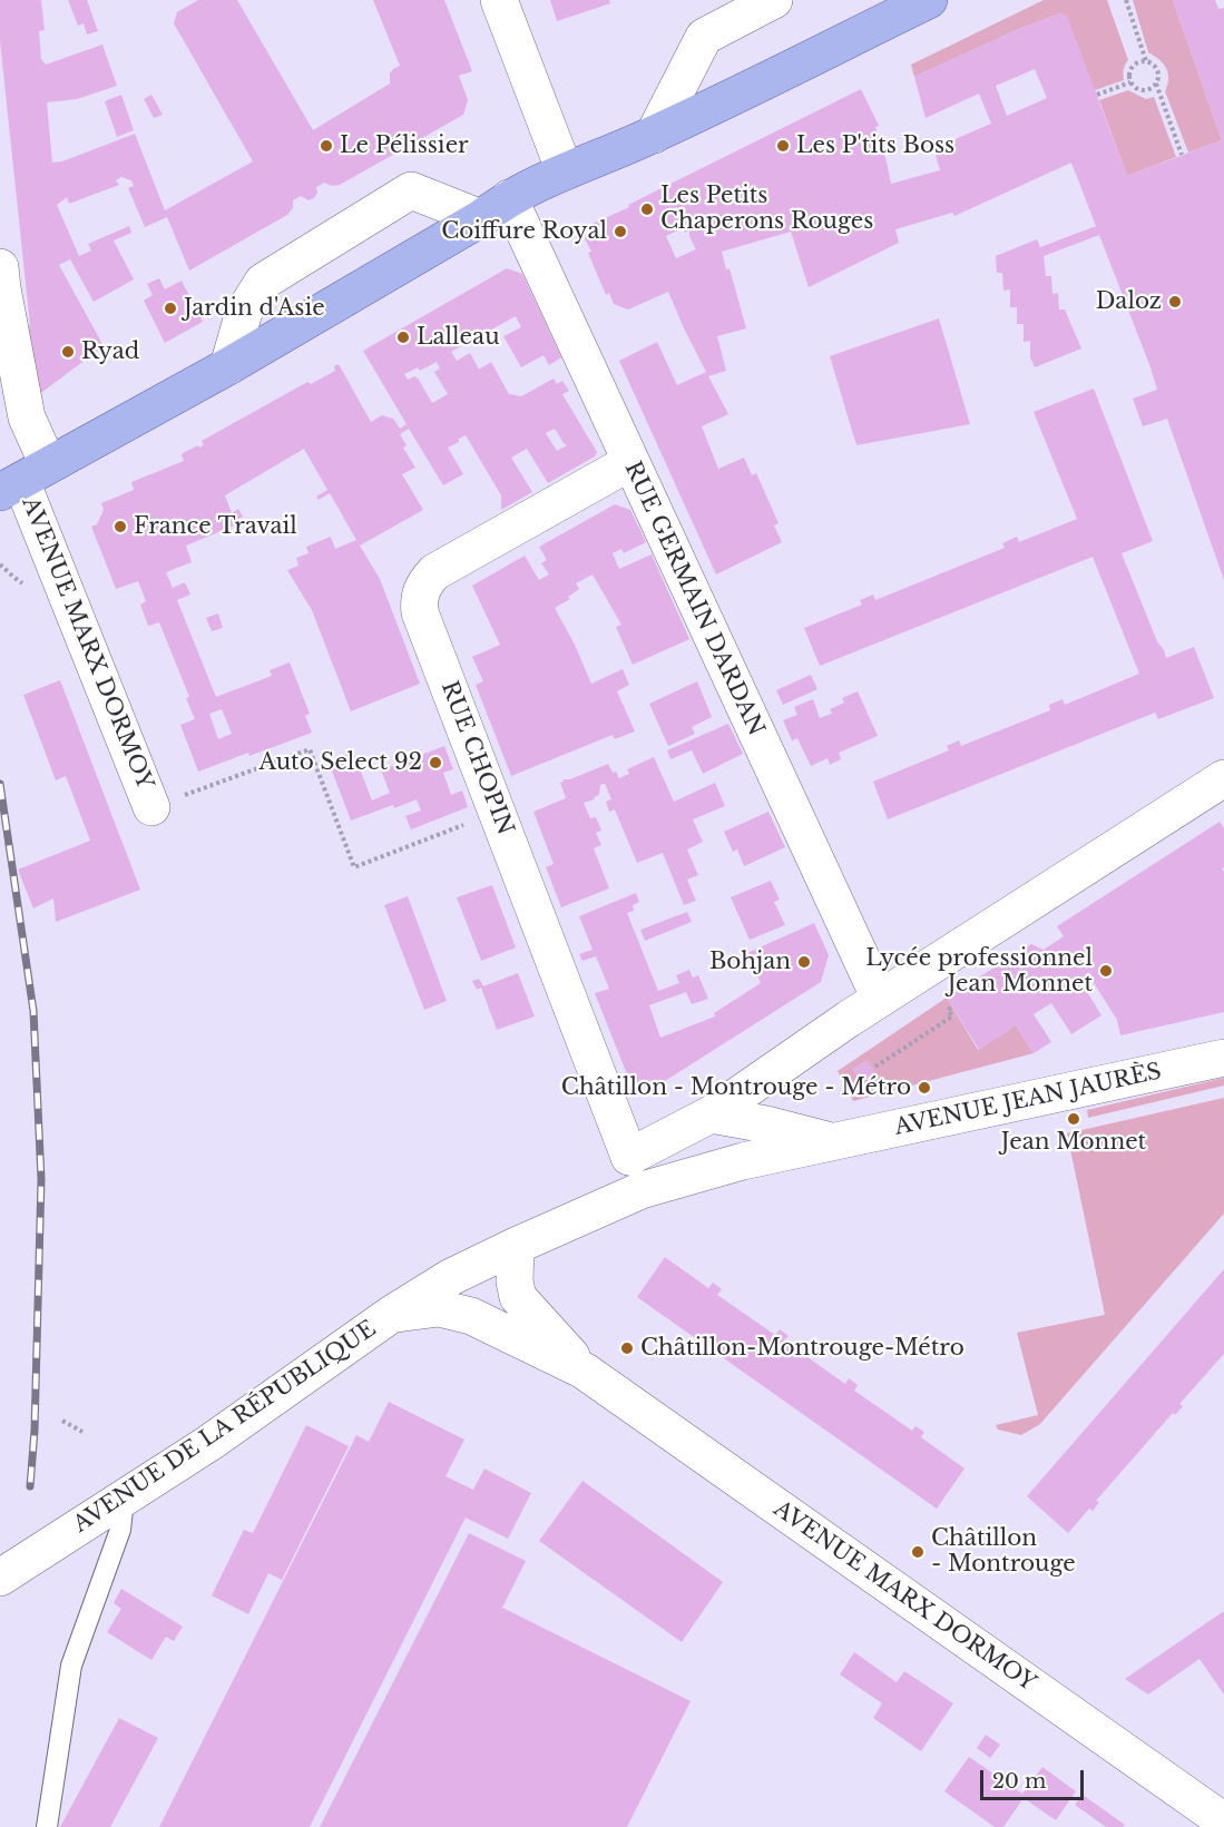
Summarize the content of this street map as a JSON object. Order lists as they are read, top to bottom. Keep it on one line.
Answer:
{"streets":{"street":["RUE GERMAIN DARDAN","AVENUE MARX DORMOY","RUE CHOPIN","AVENUE JEAN JAURÈS","AVENUE DE LA RÉPUBLIQUE"]},"crossings":[["RUE GERMAIN DARDAN","RUE CHOPIN"],["AVENUE MARX DORMOY","AVENUE JEAN JAURÈS"],["AVENUE MARX DORMOY","AVENUE DE LA RÉPUBLIQUE"],["RUE CHOPIN","AVENUE JEAN JAURÈS"],["AVENUE JEAN JAURÈS","AVENUE DE LA RÉPUBLIQUE"]],"places":["Le Pélissier","Les P'tits Boss","Les Petits Chaperons Rouges","Coiffure Royal","Daloz","Jardin d'Asie","Lalleau","Ryad","France Travail","Auto Select 92","Bohjan","Lycée professionnel Jean Monnet","Châtillon - Montrouge - Métro","Jean Monnet","Châtillon-Montrouge-Métro","Châtillon - Montrouge"],"scale_bar":"20 m"}
